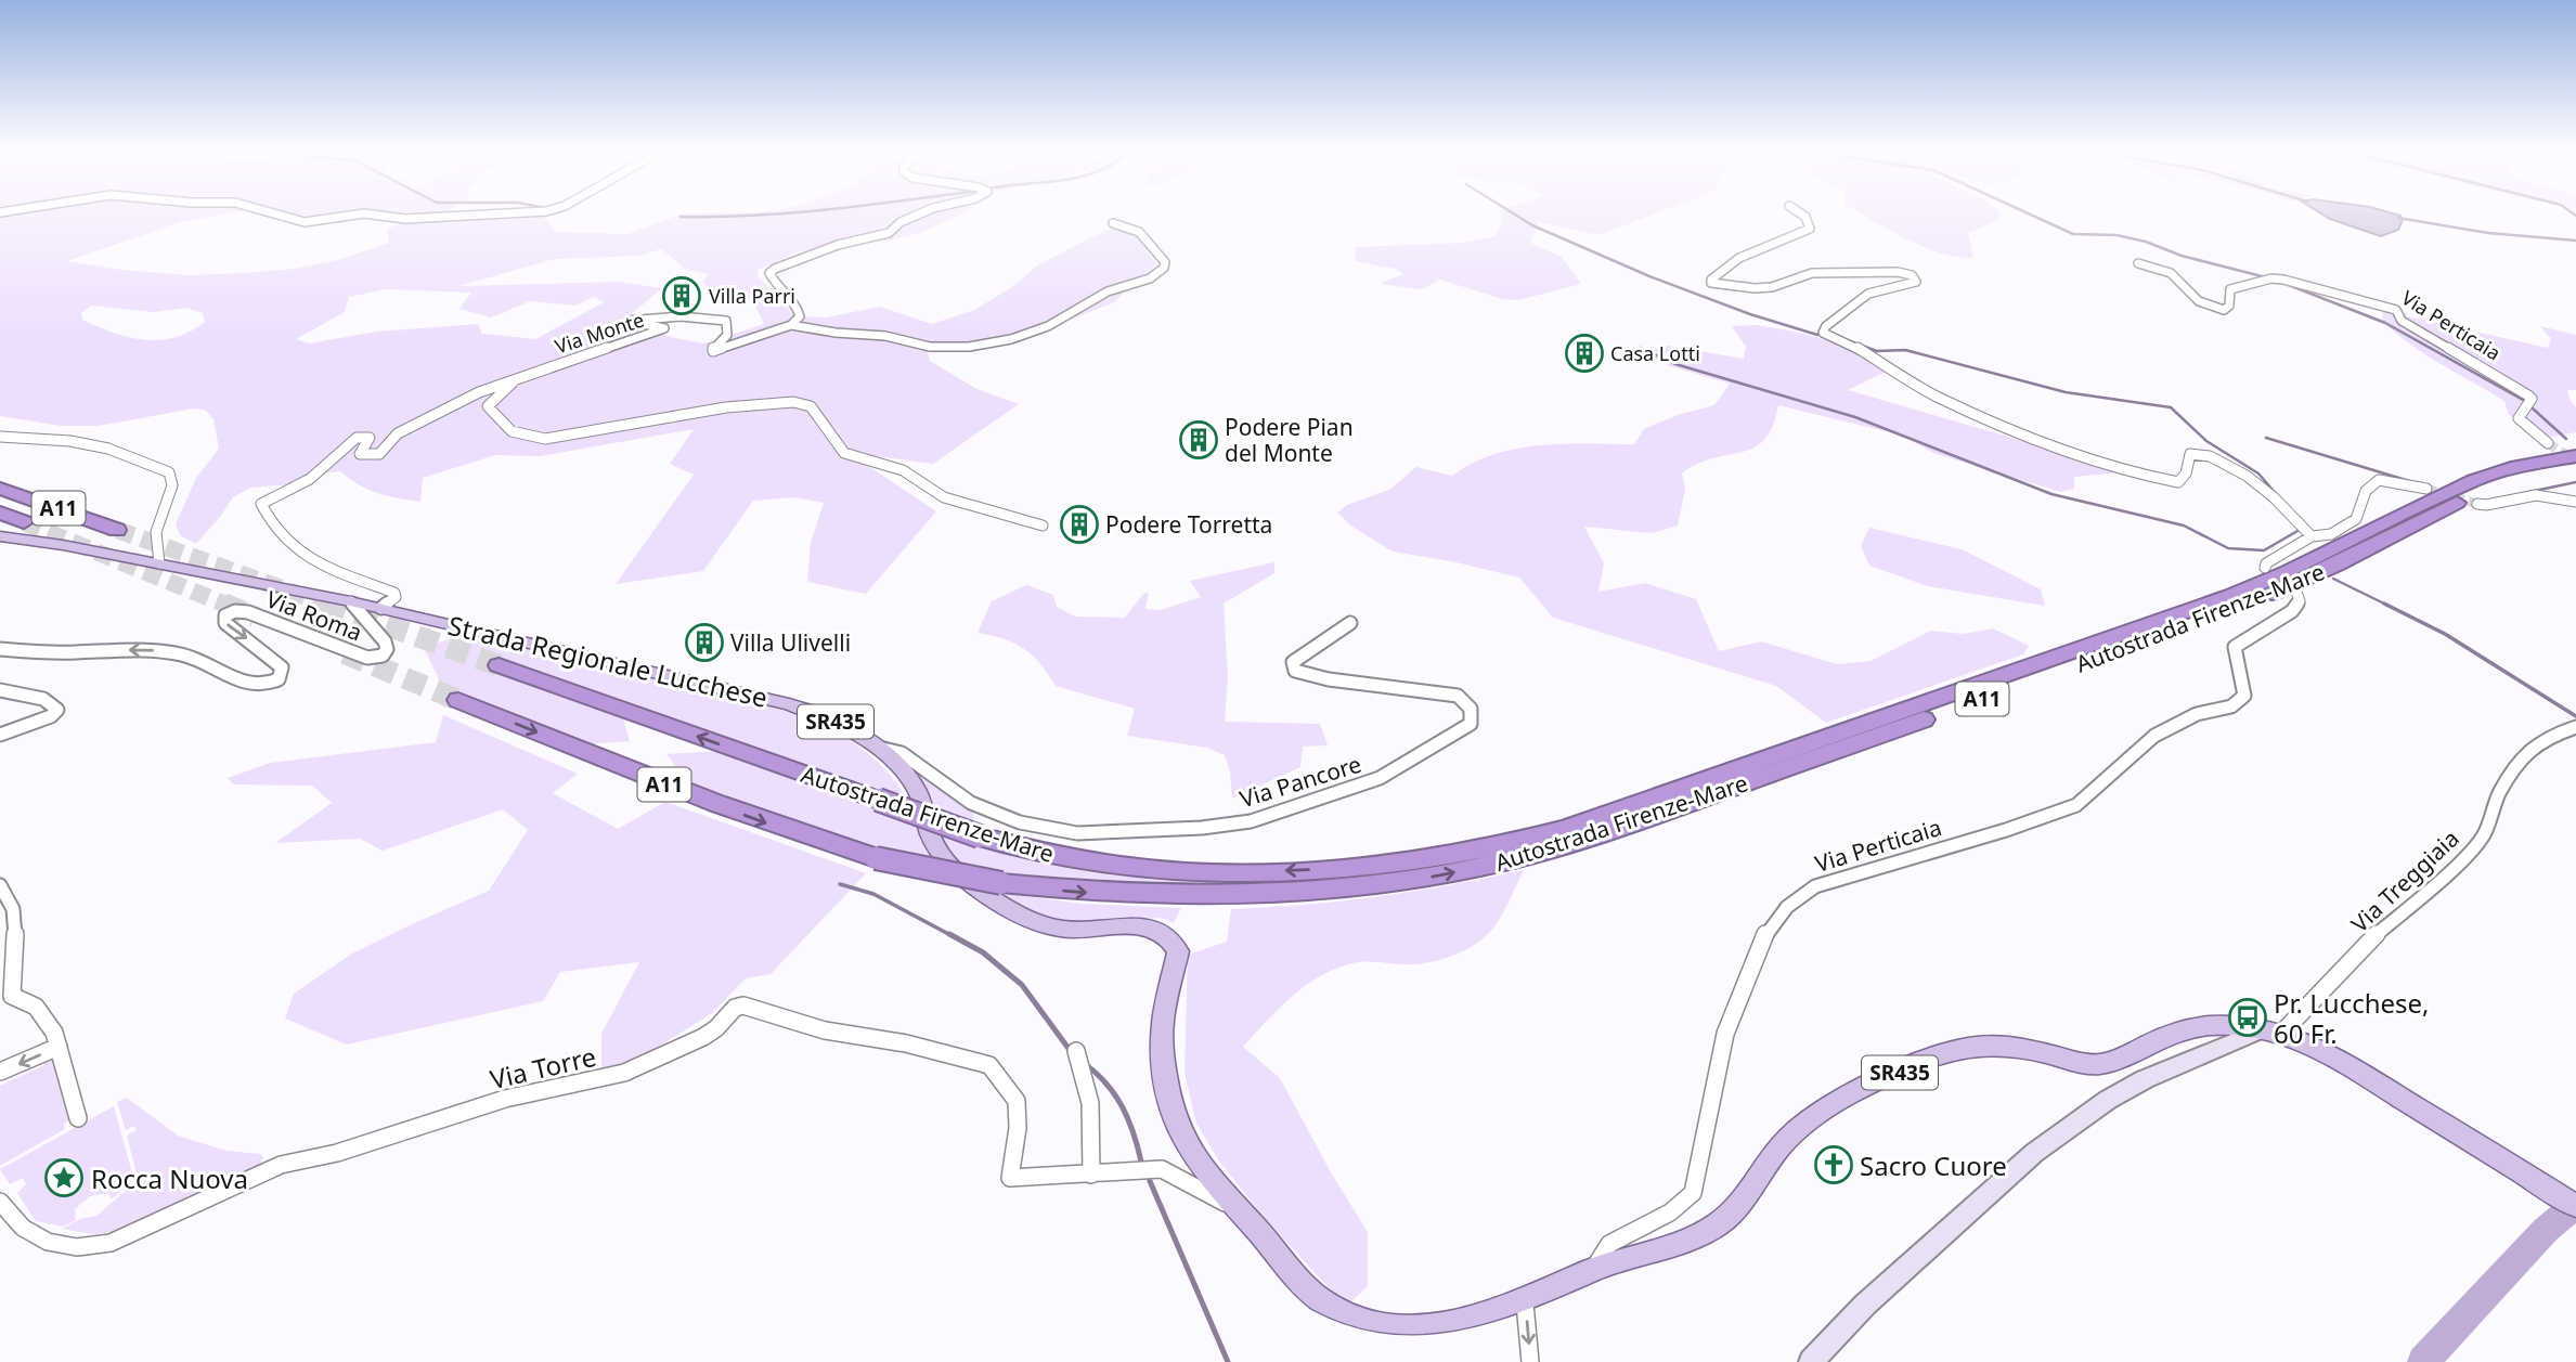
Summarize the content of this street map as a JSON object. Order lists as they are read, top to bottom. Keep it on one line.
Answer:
{"streets":{"highway":["A11","Autostrada Firenze-Mare"],"main road":["Strada Regionale Lucchese","SR435"],"street":["Via Perticaia","Via Monte","Via Roma","Via Pancore","Via Treggiaia","Via Torre"]},"crossings":[["Via Perticaia","Strada Regionale Lucchese"],["Via Monte","Strada Regionale Lucchese"],["Via Roma","Strada Regionale Lucchese"],["Strada Regionale Lucchese","Via Pancore"],["Strada Regionale Lucchese","Via Treggiaia"]],"places":{"building":["Villa Parri","Casa Lotti","Podere Pian del Monte","Podere Torretta","Villa Ulivelli"],"bus stop":["Pr. Lucchese, 60 Fr."],"church":["Sacro Cuore"],"place":["Rocca Nuova"]}}
